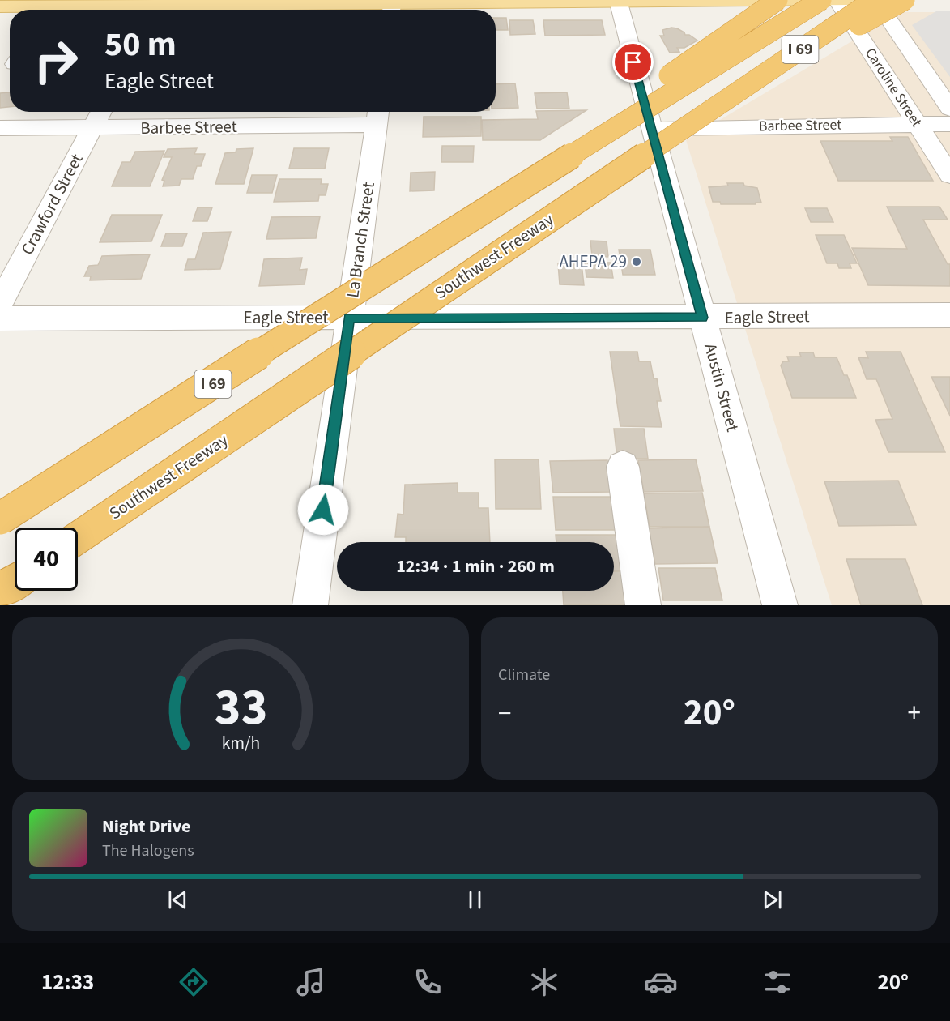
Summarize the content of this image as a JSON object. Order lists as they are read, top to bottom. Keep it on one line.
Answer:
{"streets":{"highway":["I 69","Southwest Freeway"],"street":["Caroline Street","Barbee Street","Crawford Street","La Branch Street","Eagle Street","Austin Street"]},"crossings":[["Caroline Street","Barbee Street"],["Caroline Street","Southwest Freeway"],["Barbee Street","Crawford Street"],["Barbee Street","La Branch Street"],["Barbee Street","Austin Street"],["La Branch Street","Eagle Street"],["Eagle Street","Austin Street"]],"places":["AHEPA 29"],"page":{"turn":["50 m","Eagle Street"],"limit":"40","trip":"12:34 · 1 min · 260 m","tile":"Climate","heat":["−","20°","+"],"song":["Night Drive","The Halogens"],"tabs":["12:33","20°"],"gauge":["33","km/h"]}}
